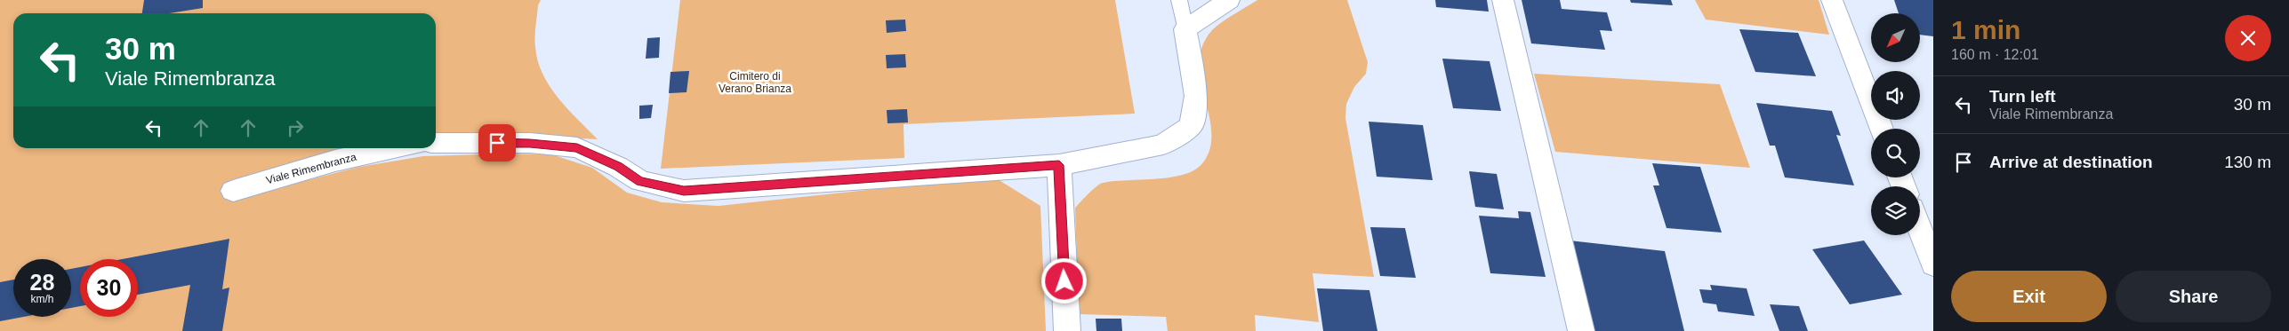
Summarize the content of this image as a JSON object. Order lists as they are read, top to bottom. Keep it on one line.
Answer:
{"streets":{"street":["Viale Rimembranza"]},"parks":["Cimitero di Verano Brianza"],"north":"bottom left","page":{"heading":["1 min","160 m · 12:01"],"turn":["30 m","Viale Rimembranza"],"list":[{"name":"Turn left","note":"Viale Rimembranza","value":"30 m"},{"name":"Arrive at destination","value":"130 m"}],"speed":"28 km/h","limit":"30","buttons":["Exit","Share"]}}
